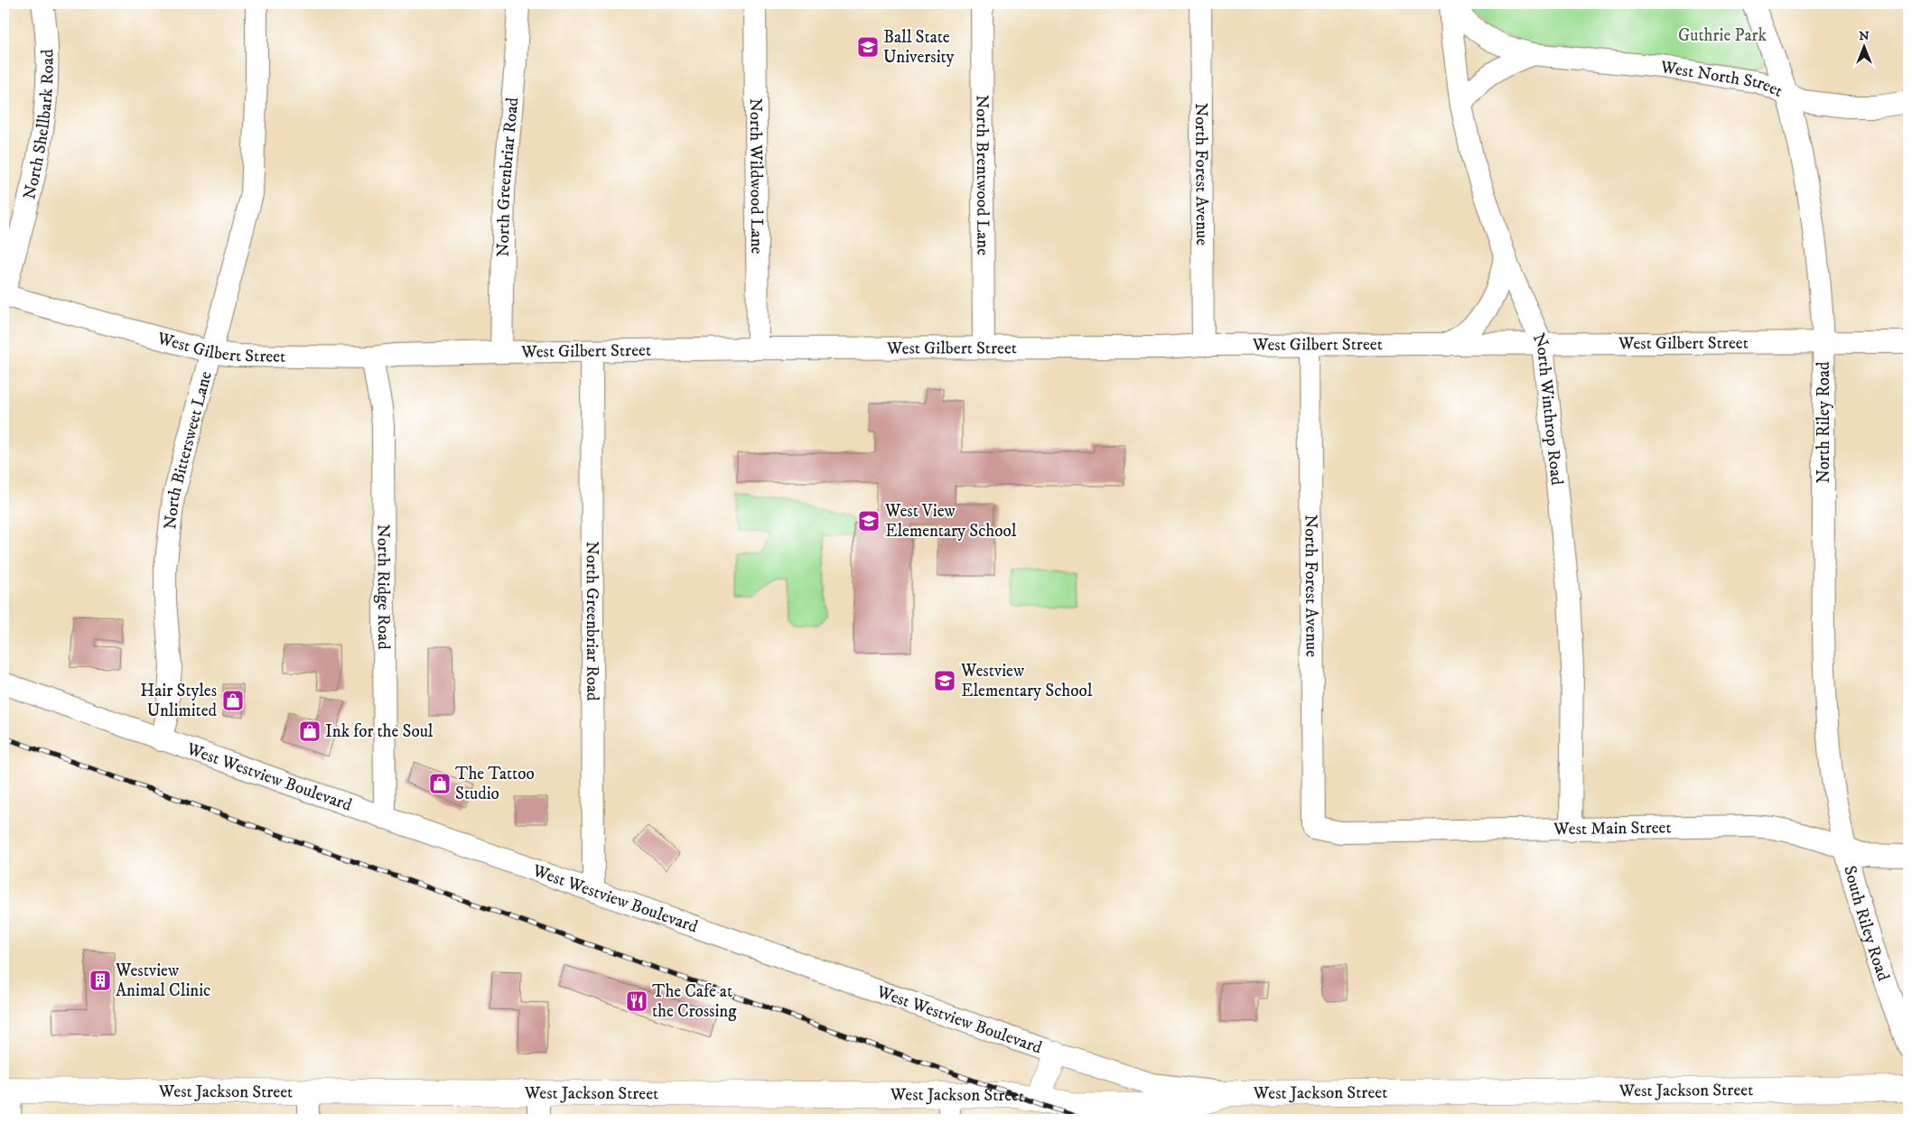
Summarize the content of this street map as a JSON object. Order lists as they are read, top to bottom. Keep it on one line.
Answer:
{"streets":{"main road":["West Jackson Street"],"street":["West North Street","North Shellbark Road","North Forest Avenue","North Wildwood Lane","North Brentwood Lane","North Greenbriar Road","West Gilbert Street","North Winthrop Road","North Riley Road","North Bittersweet Lane","North Ridge Road","West Westview Boulevard","West Main Street","South Riley Road"]},"crossings":[["West North Street","North Winthrop Road"],["West North Street","North Riley Road"],["North Shellbark Road","West Gilbert Street"],["North Forest Avenue","West Gilbert Street"],["North Forest Avenue","West Main Street"],["North Wildwood Lane","West Gilbert Street"],["North Brentwood Lane","West Gilbert Street"],["North Greenbriar Road","West Gilbert Street"],["North Greenbriar Road","West Westview Boulevard"],["West Gilbert Street","North Winthrop Road"],["West Gilbert Street","North Riley Road"],["West Gilbert Street","North Bittersweet Lane"],["West Gilbert Street","North Ridge Road"],["North Winthrop Road","West Main Street"],["North Riley Road","West Main Street"],["North Riley Road","South Riley Road"],["North Bittersweet Lane","West Westview Boulevard"],["North Ridge Road","West Westview Boulevard"],["West Westview Boulevard","West Jackson Street"],["West Main Street","South Riley Road"]],"parks":["Guthrie Park"],"places":{"school or university":["Ball State University","West View Elementary School","Westview Elementary School"],"shop":["Hair Styles Unlimited","Ink for the Soul","The Tattoo Studio"],"building":["Westview Animal Clinic"],"restaurant":["The Cafe at the Crossing"]},"north":"top"}
